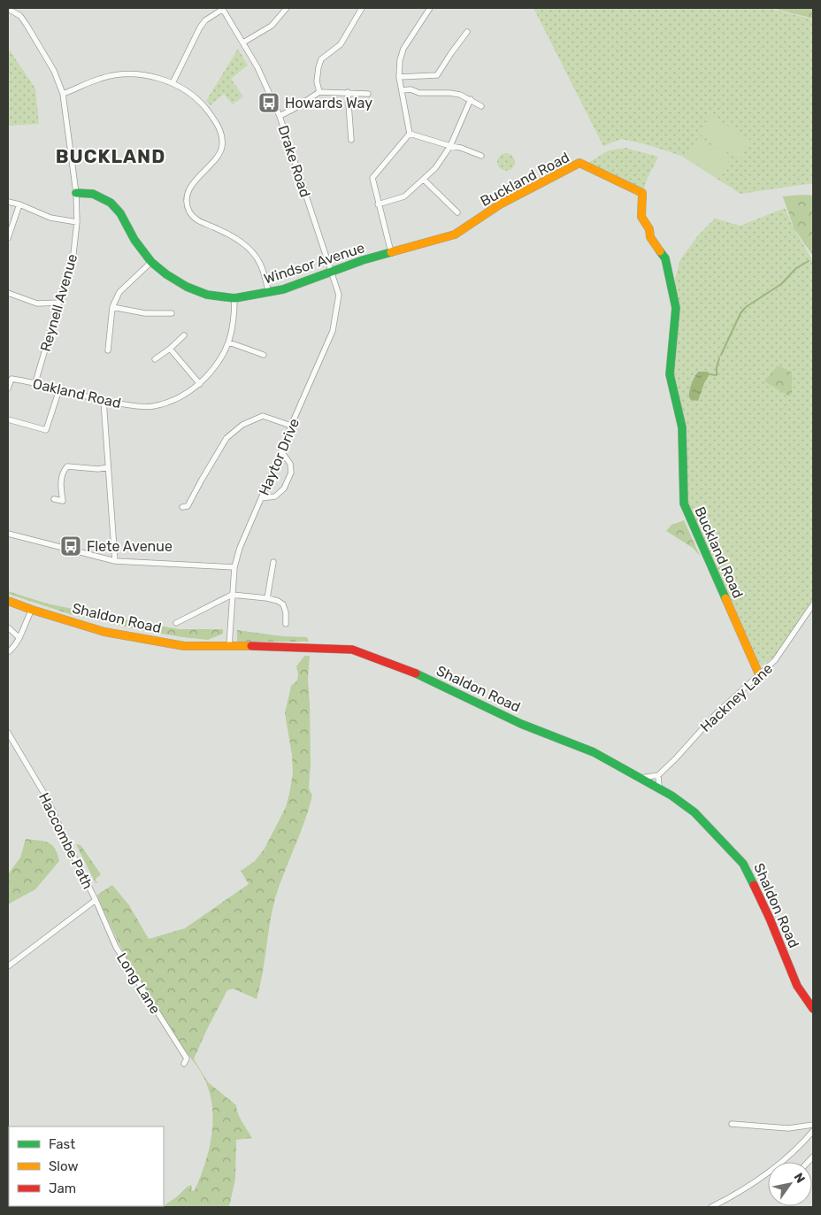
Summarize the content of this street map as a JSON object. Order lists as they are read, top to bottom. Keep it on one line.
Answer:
{"streets":{"street":["Drake Road","Buckland Road","Windsor Avenue","Reynell Avenue","Oakland Road","Haytor Drive","Shaldon Road","Hackney Lane","Haccombe Path","Long Lane"]},"crossings":[["Drake Road","Windsor Avenue"],["Drake Road","Haytor Drive"],["Buckland Road","Windsor Avenue"],["Buckland Road","Hackney Lane"],["Windsor Avenue","Reynell Avenue"],["Windsor Avenue","Oakland Road"],["Windsor Avenue","Haytor Drive"],["Reynell Avenue","Oakland Road"],["Haytor Drive","Shaldon Road"],["Haccombe Path","Long Lane"]],"districts":["BUCKLAND"],"places":{"bus stop":["Howards Way","Flete Avenue"]},"legend":["Fast","Slow","Jam"],"north":"top right"}
